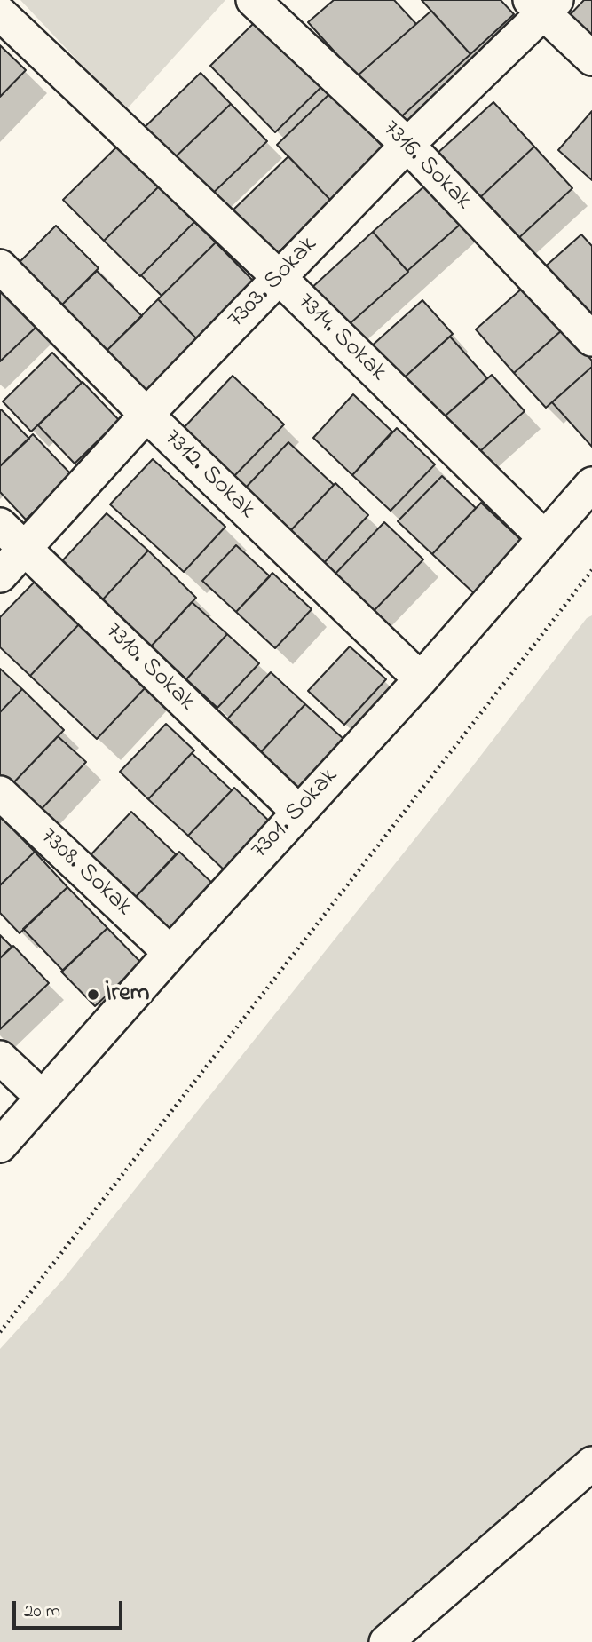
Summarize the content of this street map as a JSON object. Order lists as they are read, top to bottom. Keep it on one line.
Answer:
{"streets":{"street":["7316. Sokak","7303. Sokak","7314. Sokak","7312. Sokak","7310. Sokak","7301. Sokak","7308. Sokak"]},"crossings":[["7316. Sokak","7303. Sokak"],["7303. Sokak","7314. Sokak"],["7303. Sokak","7312. Sokak"],["7303. Sokak","7310. Sokak"],["7314. Sokak","7301. Sokak"],["7312. Sokak","7301. Sokak"],["7310. Sokak","7301. Sokak"],["7301. Sokak","7308. Sokak"]],"places":["İrem"],"scale_bar":"20 m"}
